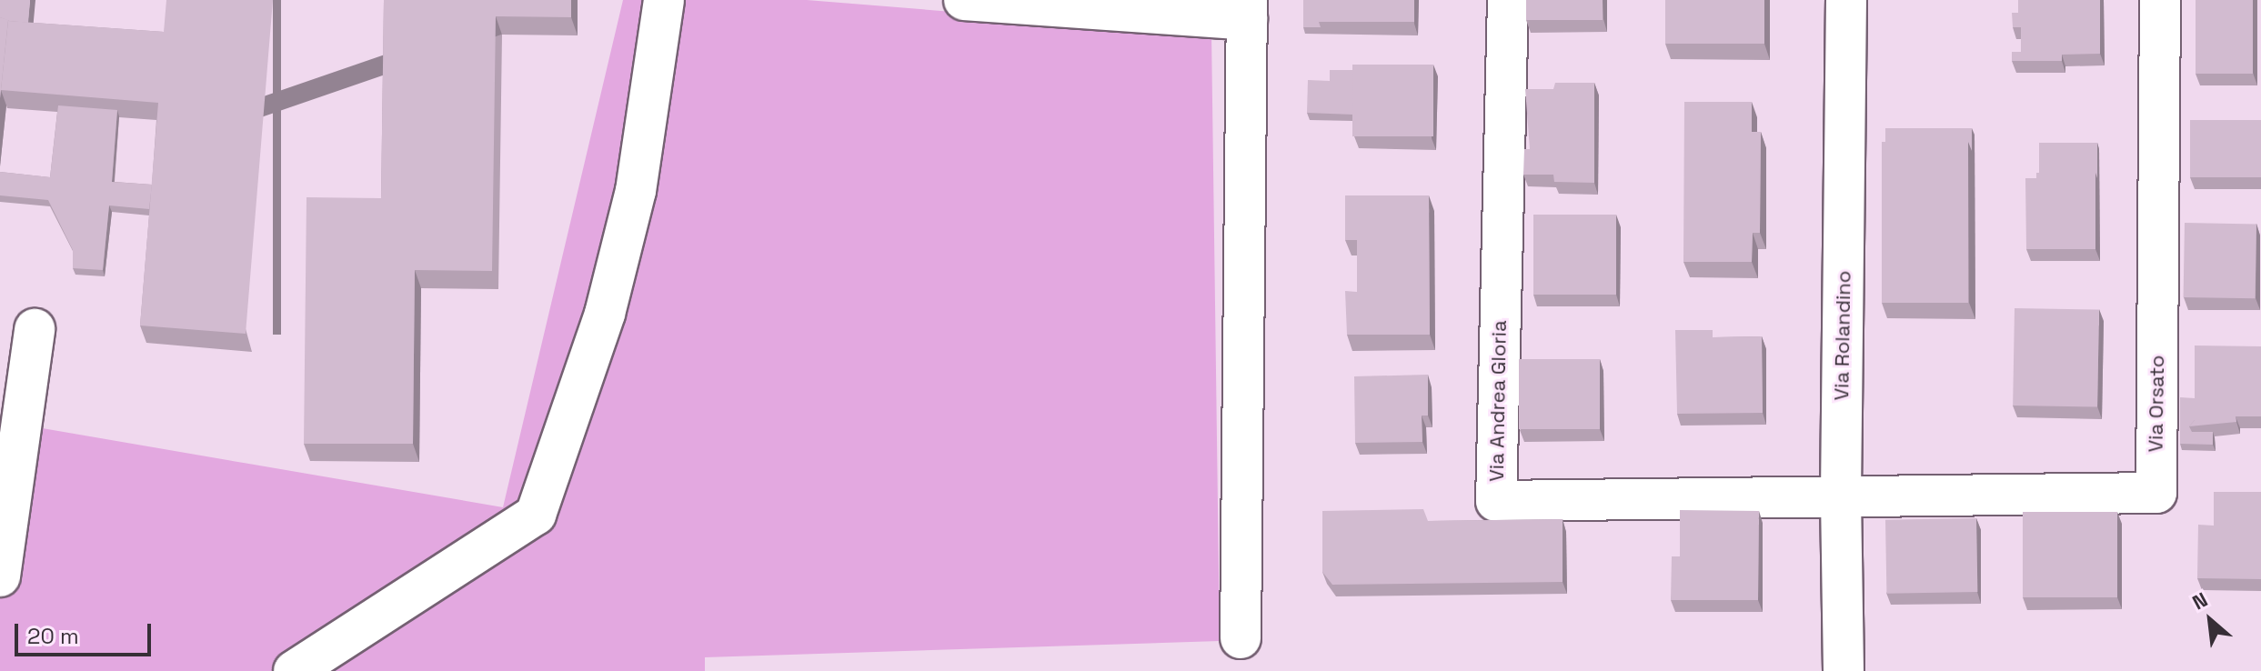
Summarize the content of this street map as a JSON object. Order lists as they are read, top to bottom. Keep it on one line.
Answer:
{"streets":{"street":["Via Rolandino","Via Andrea Gloria","Via Orsato"]},"crossings":[["Via Rolandino","Via Andrea Gloria"],["Via Rolandino","Via Orsato"],["Via Andrea Gloria","Via Orsato"]],"scale_bar":"20 m","north":"top left"}
